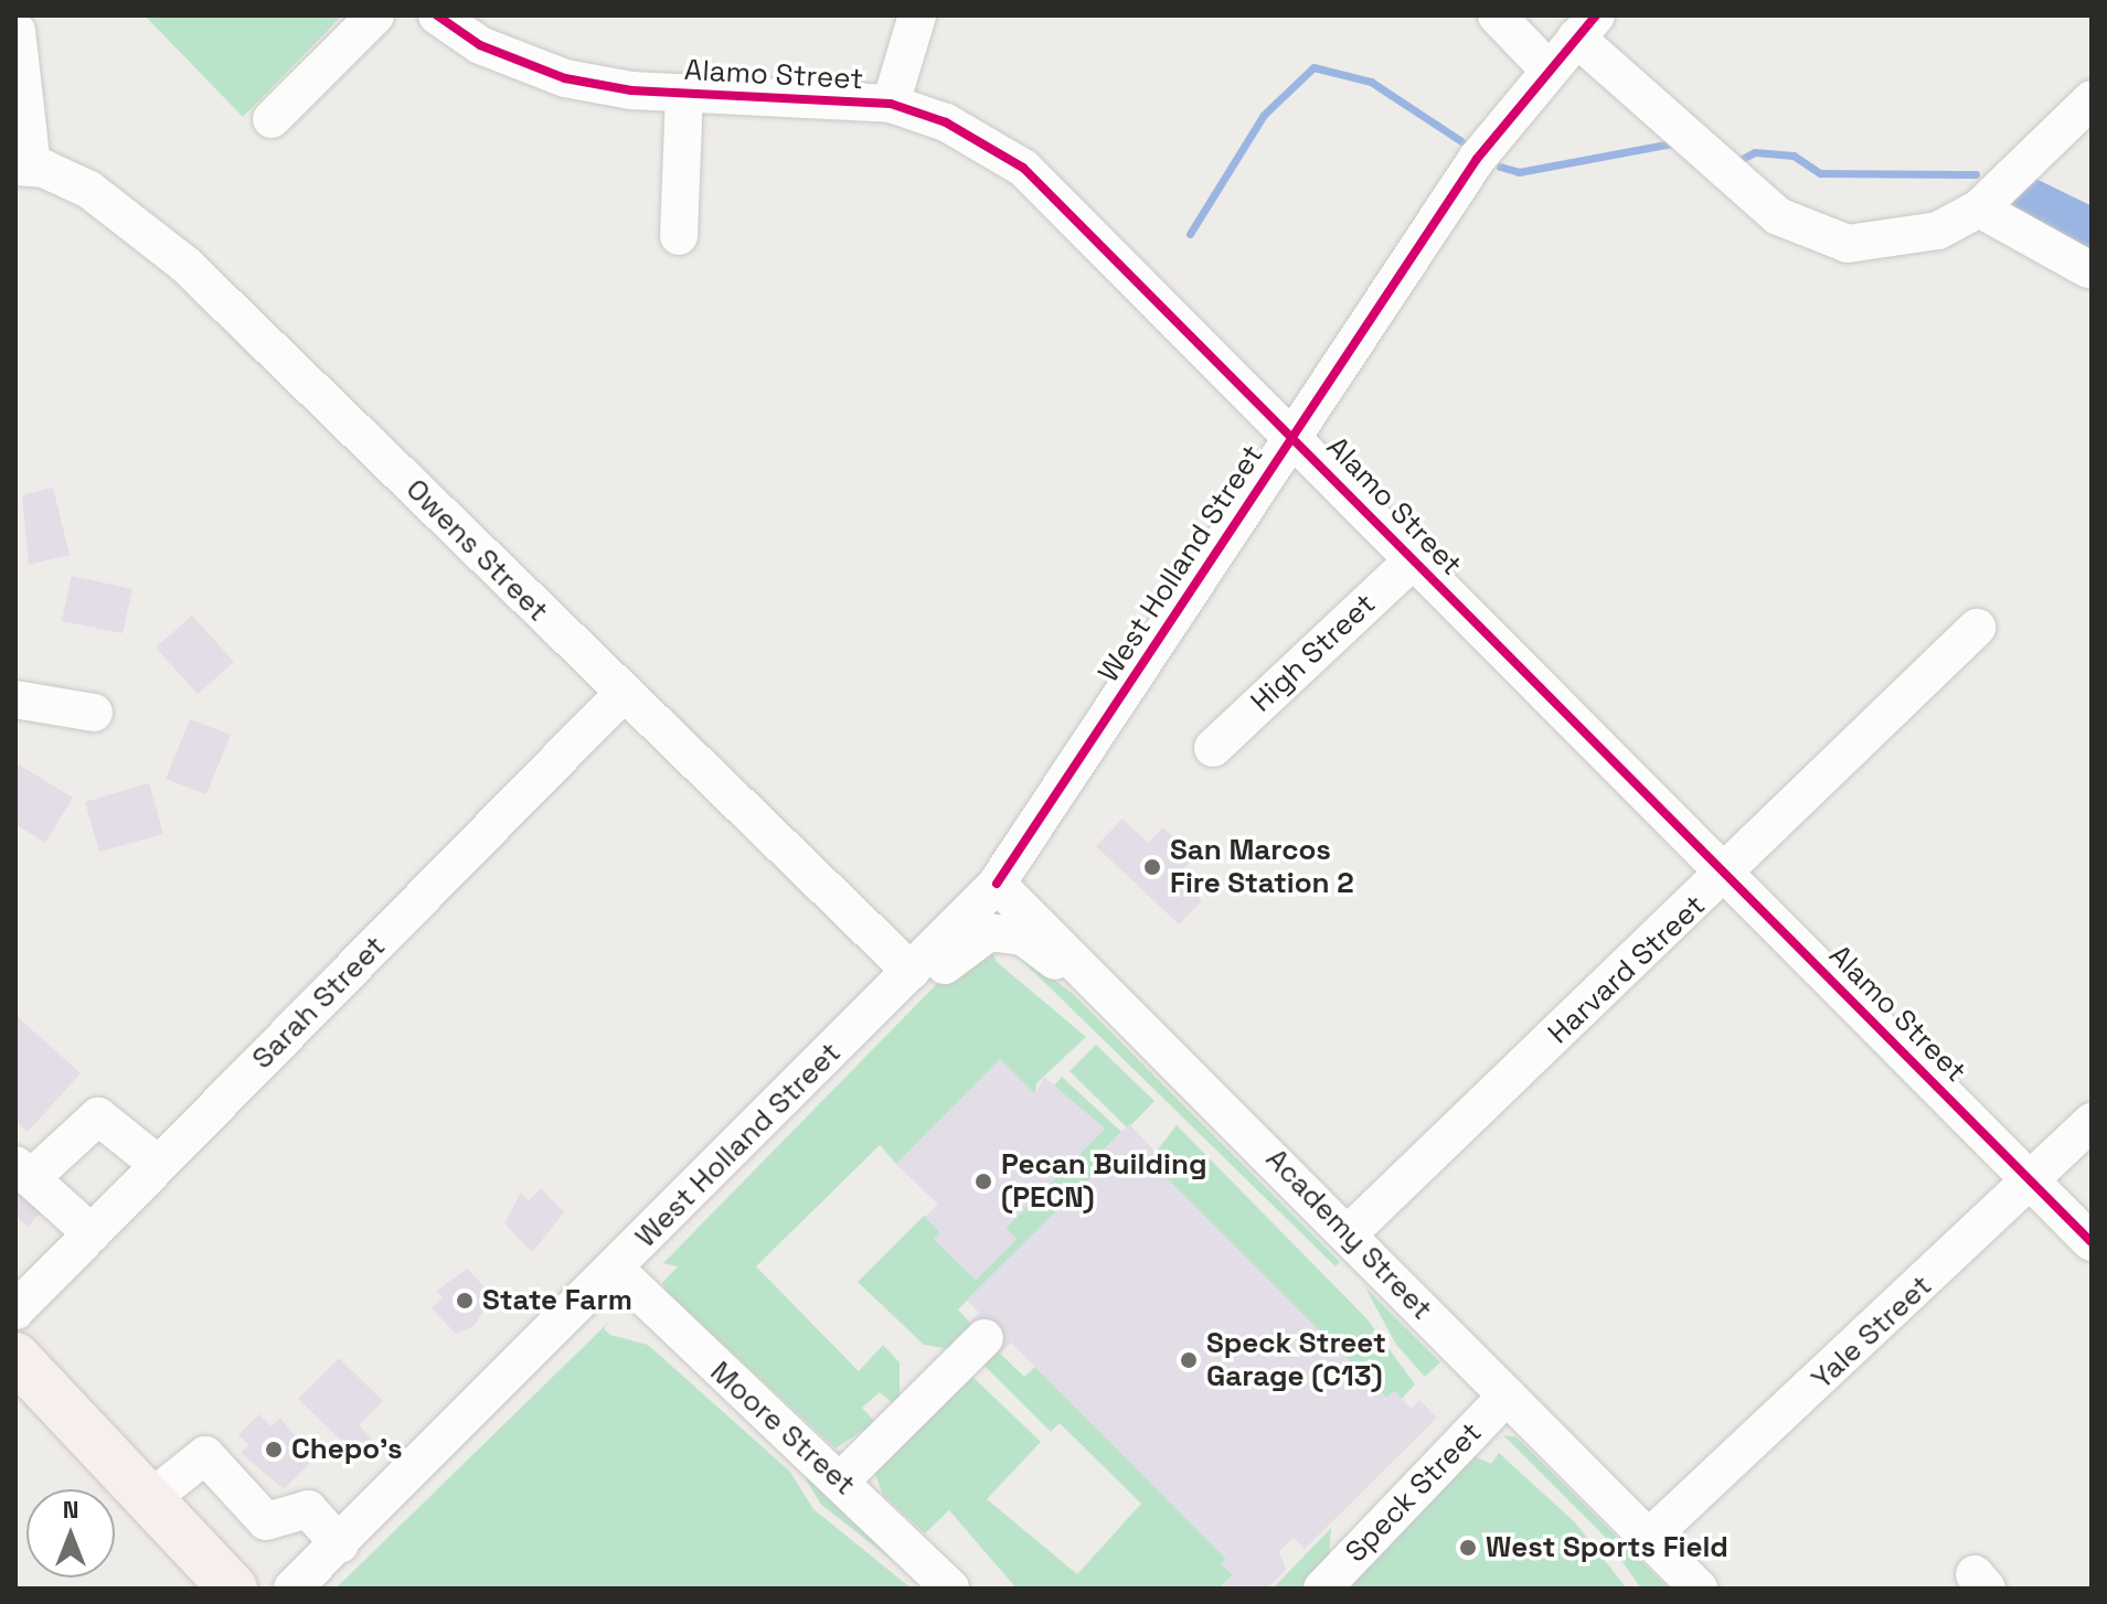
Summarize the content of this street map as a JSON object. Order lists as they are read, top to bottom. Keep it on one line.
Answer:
{"streets":{"street":["Alamo Street","Owens Street","West Holland Street","High Street","Harvard Street","Sarah Street","Academy Street","Yale Street","Moore Street","Speck Street"]},"crossings":[["Alamo Street","West Holland Street"],["Alamo Street","High Street"],["Alamo Street","Harvard Street"],["Alamo Street","Yale Street"],["Owens Street","West Holland Street"],["Owens Street","Sarah Street"],["West Holland Street","Academy Street"],["West Holland Street","Moore Street"],["Harvard Street","Academy Street"],["Academy Street","Yale Street"],["Academy Street","Speck Street"]],"places":["San Marcos Fire Station 2","Pecan Building (PECN)","State Farm","Speck Street Garage (C13)","Chepo's","West Sports Field"],"north":"top"}
